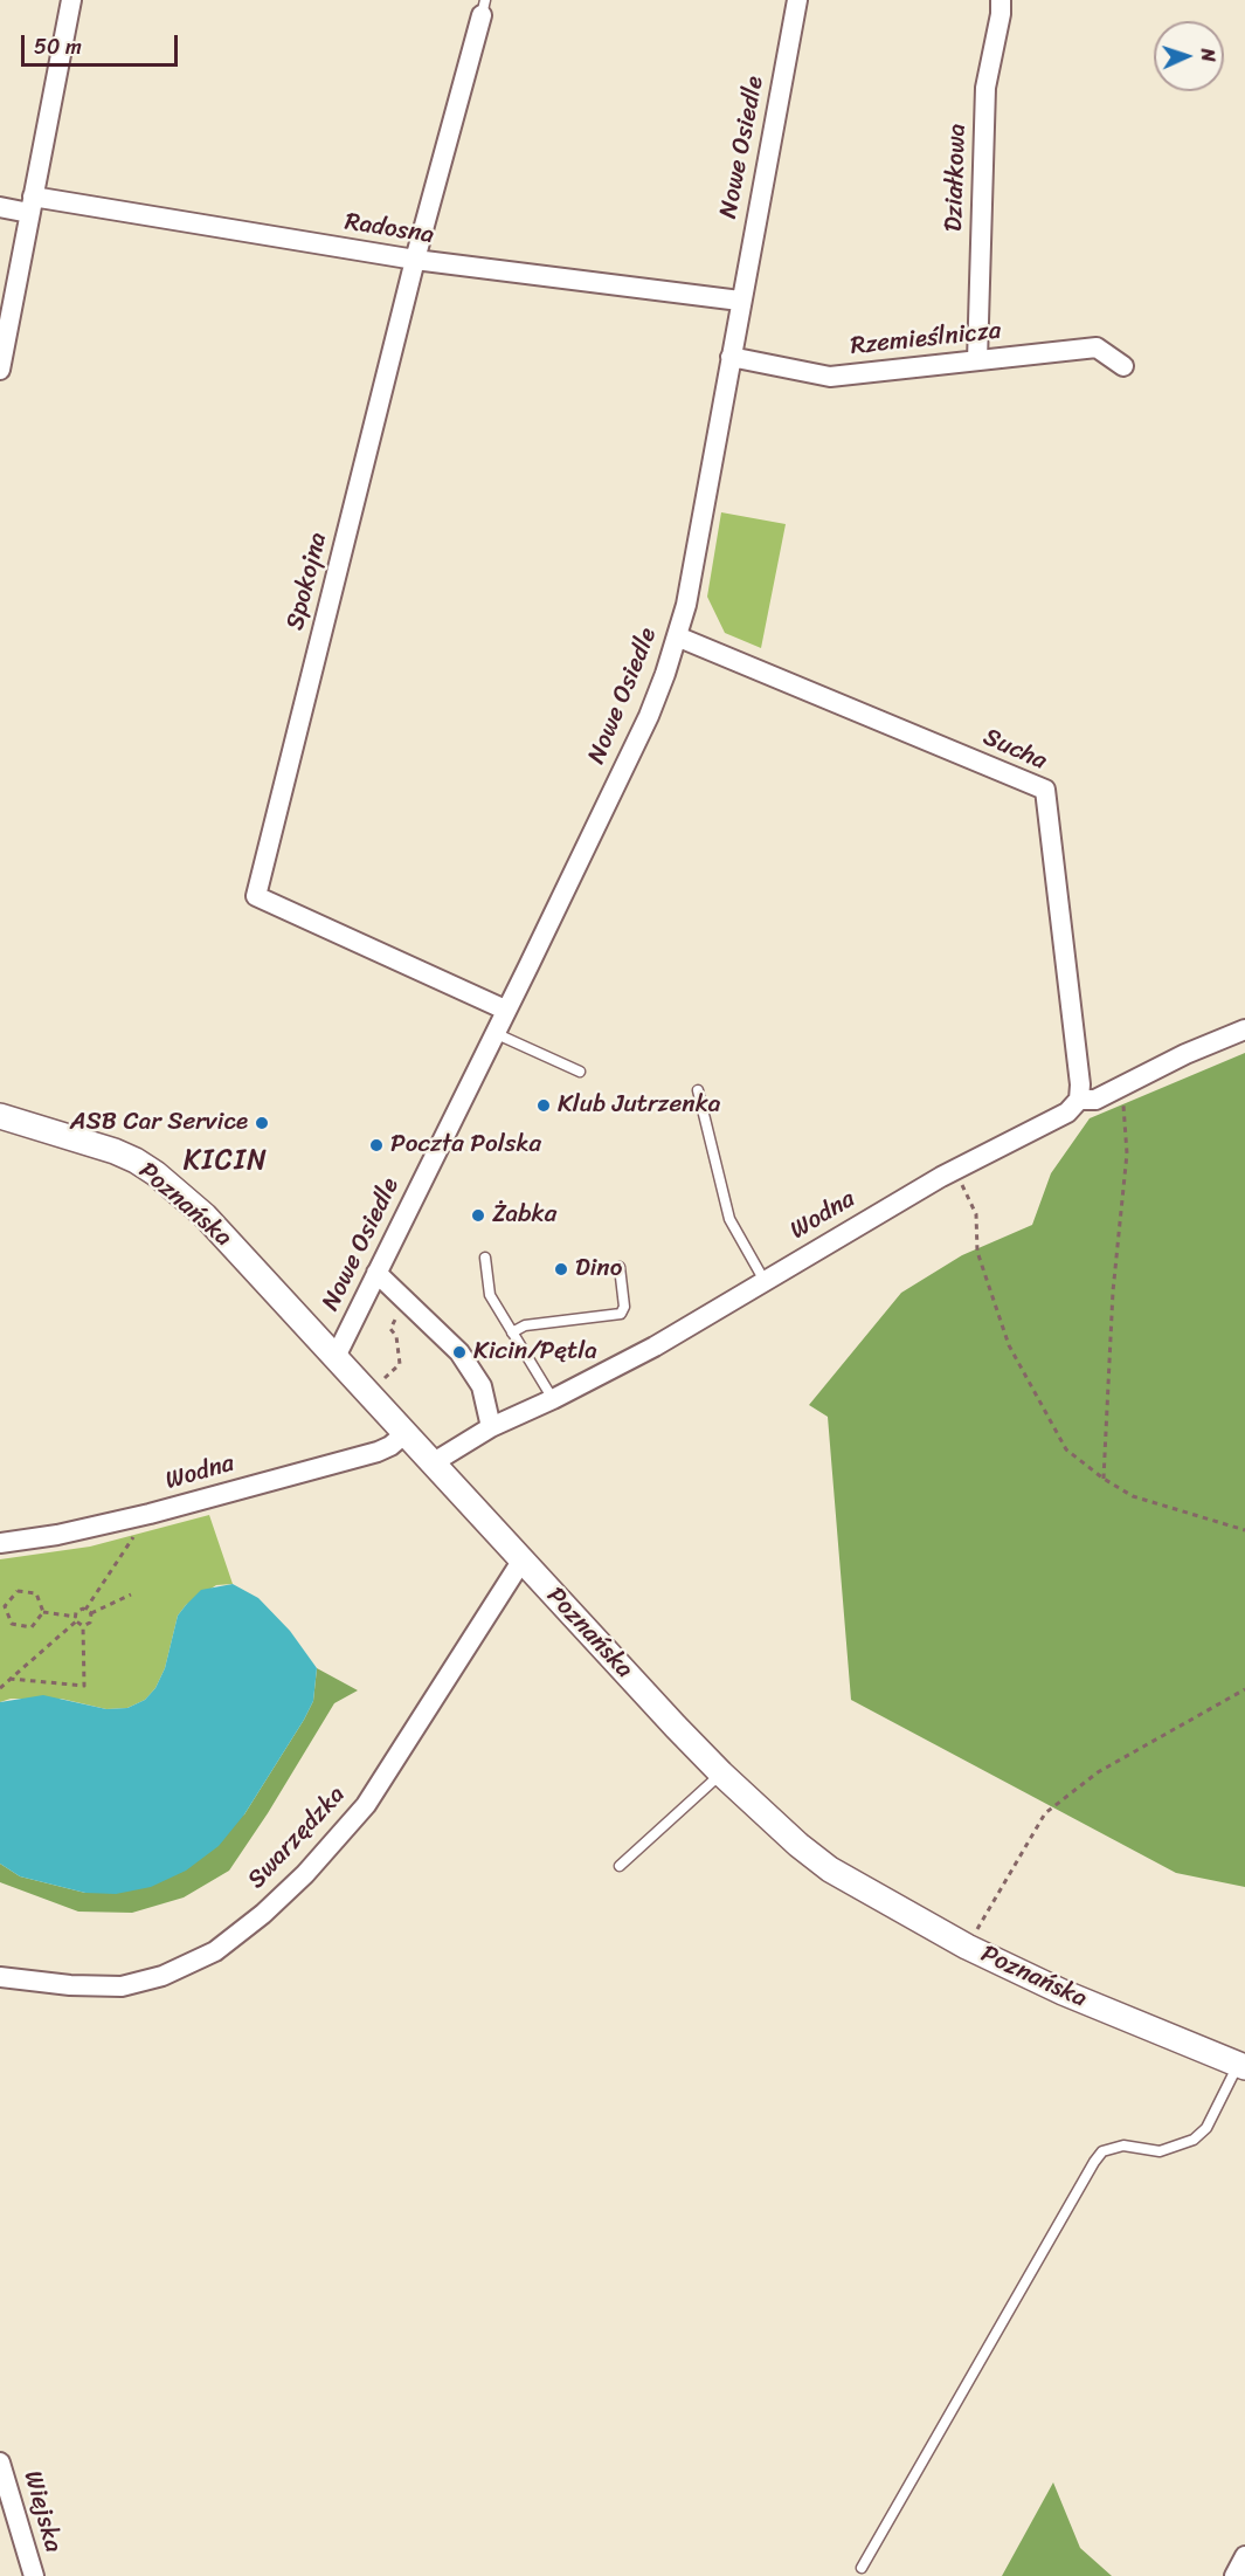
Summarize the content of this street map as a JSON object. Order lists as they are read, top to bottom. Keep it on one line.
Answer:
{"streets":{"street":["Nowe Osiedle","Działkowa","Radosna","Rzemieślnicza","Spokojna","Sucha","Poznańska","Wodna","Swarzędzka","Wiejska"]},"crossings":[["Nowe Osiedle","Radosna"],["Nowe Osiedle","Rzemieślnicza"],["Nowe Osiedle","Spokojna"],["Nowe Osiedle","Sucha"],["Nowe Osiedle","Poznańska"],["Działkowa","Rzemieślnicza"],["Radosna","Spokojna"],["Sucha","Wodna"],["Poznańska","Wodna"],["Poznańska","Swarzędzka"]],"districts":["KICIN"],"places":["Klub Jutrzenka","ASB Car Service","Poczta Polska","Żabka","Dino","Kicin/Pętla"],"scale_bar":"50 m","north":"right"}
